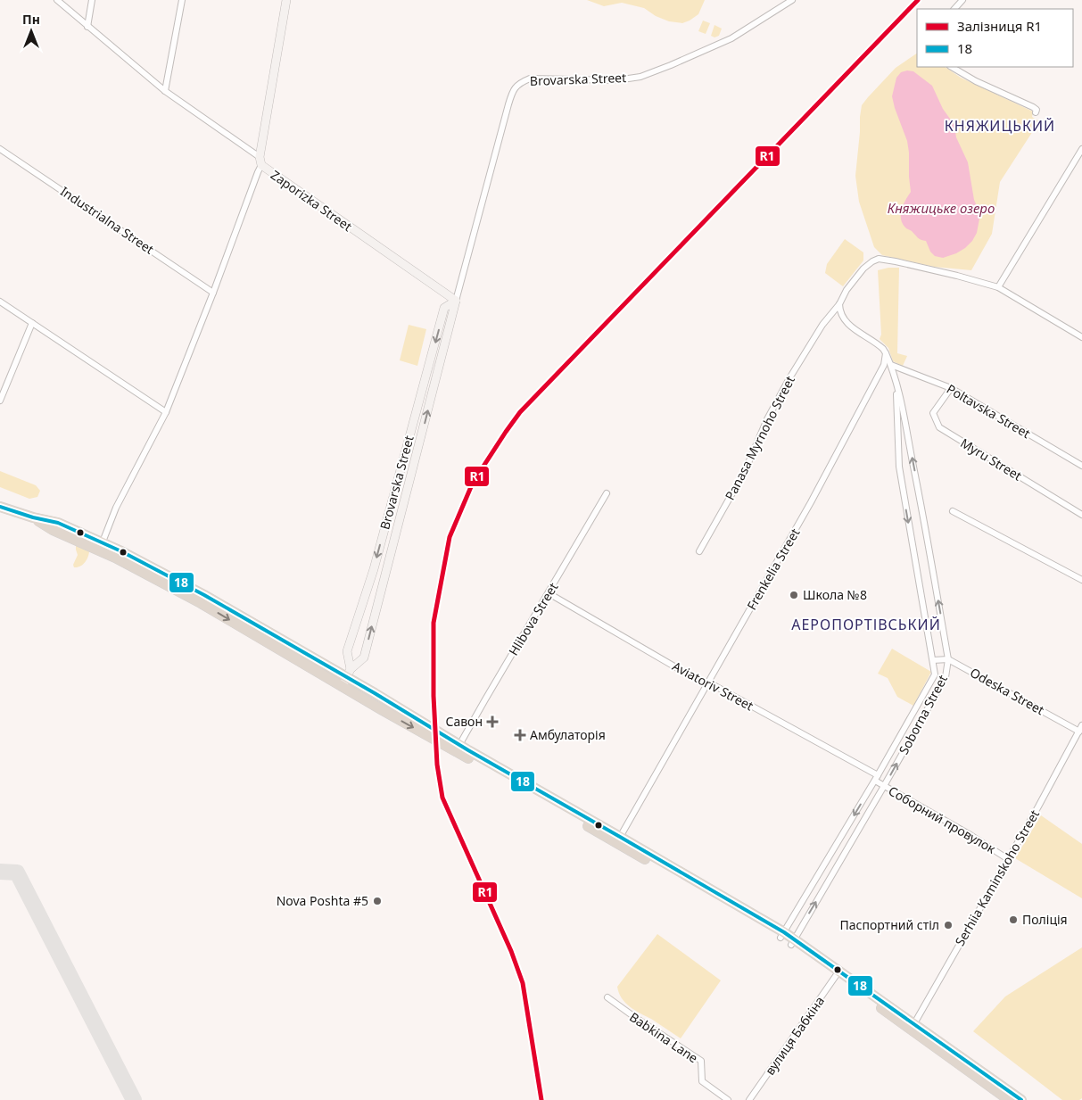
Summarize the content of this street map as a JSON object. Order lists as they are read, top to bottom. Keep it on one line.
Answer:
{"streets":{"street":["Brovarska Street","Zaporizka Street","Industrialna Street","Poltavska Street","Panasa Myrnoho Street","Myru Street","Frenkelia Street","Hlibova Street","Aviatoriv Street","Odeska Street","Soborna Street","Соборний провулок","Serhiia Kaminskoho Street","вулиця Бабкіна","Babkina Lane"]},"crossings":[["Brovarska Street","Zaporizka Street"],["Poltavska Street","Myru Street"],["Poltavska Street","Soborna Street"],["Frenkelia Street","Aviatoriv Street"],["Frenkelia Street","Soborna Street"],["Hlibova Street","Aviatoriv Street"],["Aviatoriv Street","Soborna Street"],["Aviatoriv Street","Соборний провулок"],["Odeska Street","Soborna Street"],["Odeska Street","Serhiia Kaminskoho Street"],["Soborna Street","Соборний провулок"],["Соборний провулок","Serhiia Kaminskoho Street"]],"districts":["КНЯЖИЦЬКИЙ","АЕРОПОРТІВСЬКИЙ"],"water":["Княжицьке озеро"],"places":{"other":["Школа №8","Nova Poshta #5","Поліція","Паспортний стіл"],"health":["Савон","Амбулаторія"]},"lines":["rail line R1","transit line 18"],"legend":["Залізниця R1","18"],"north":"top"}
